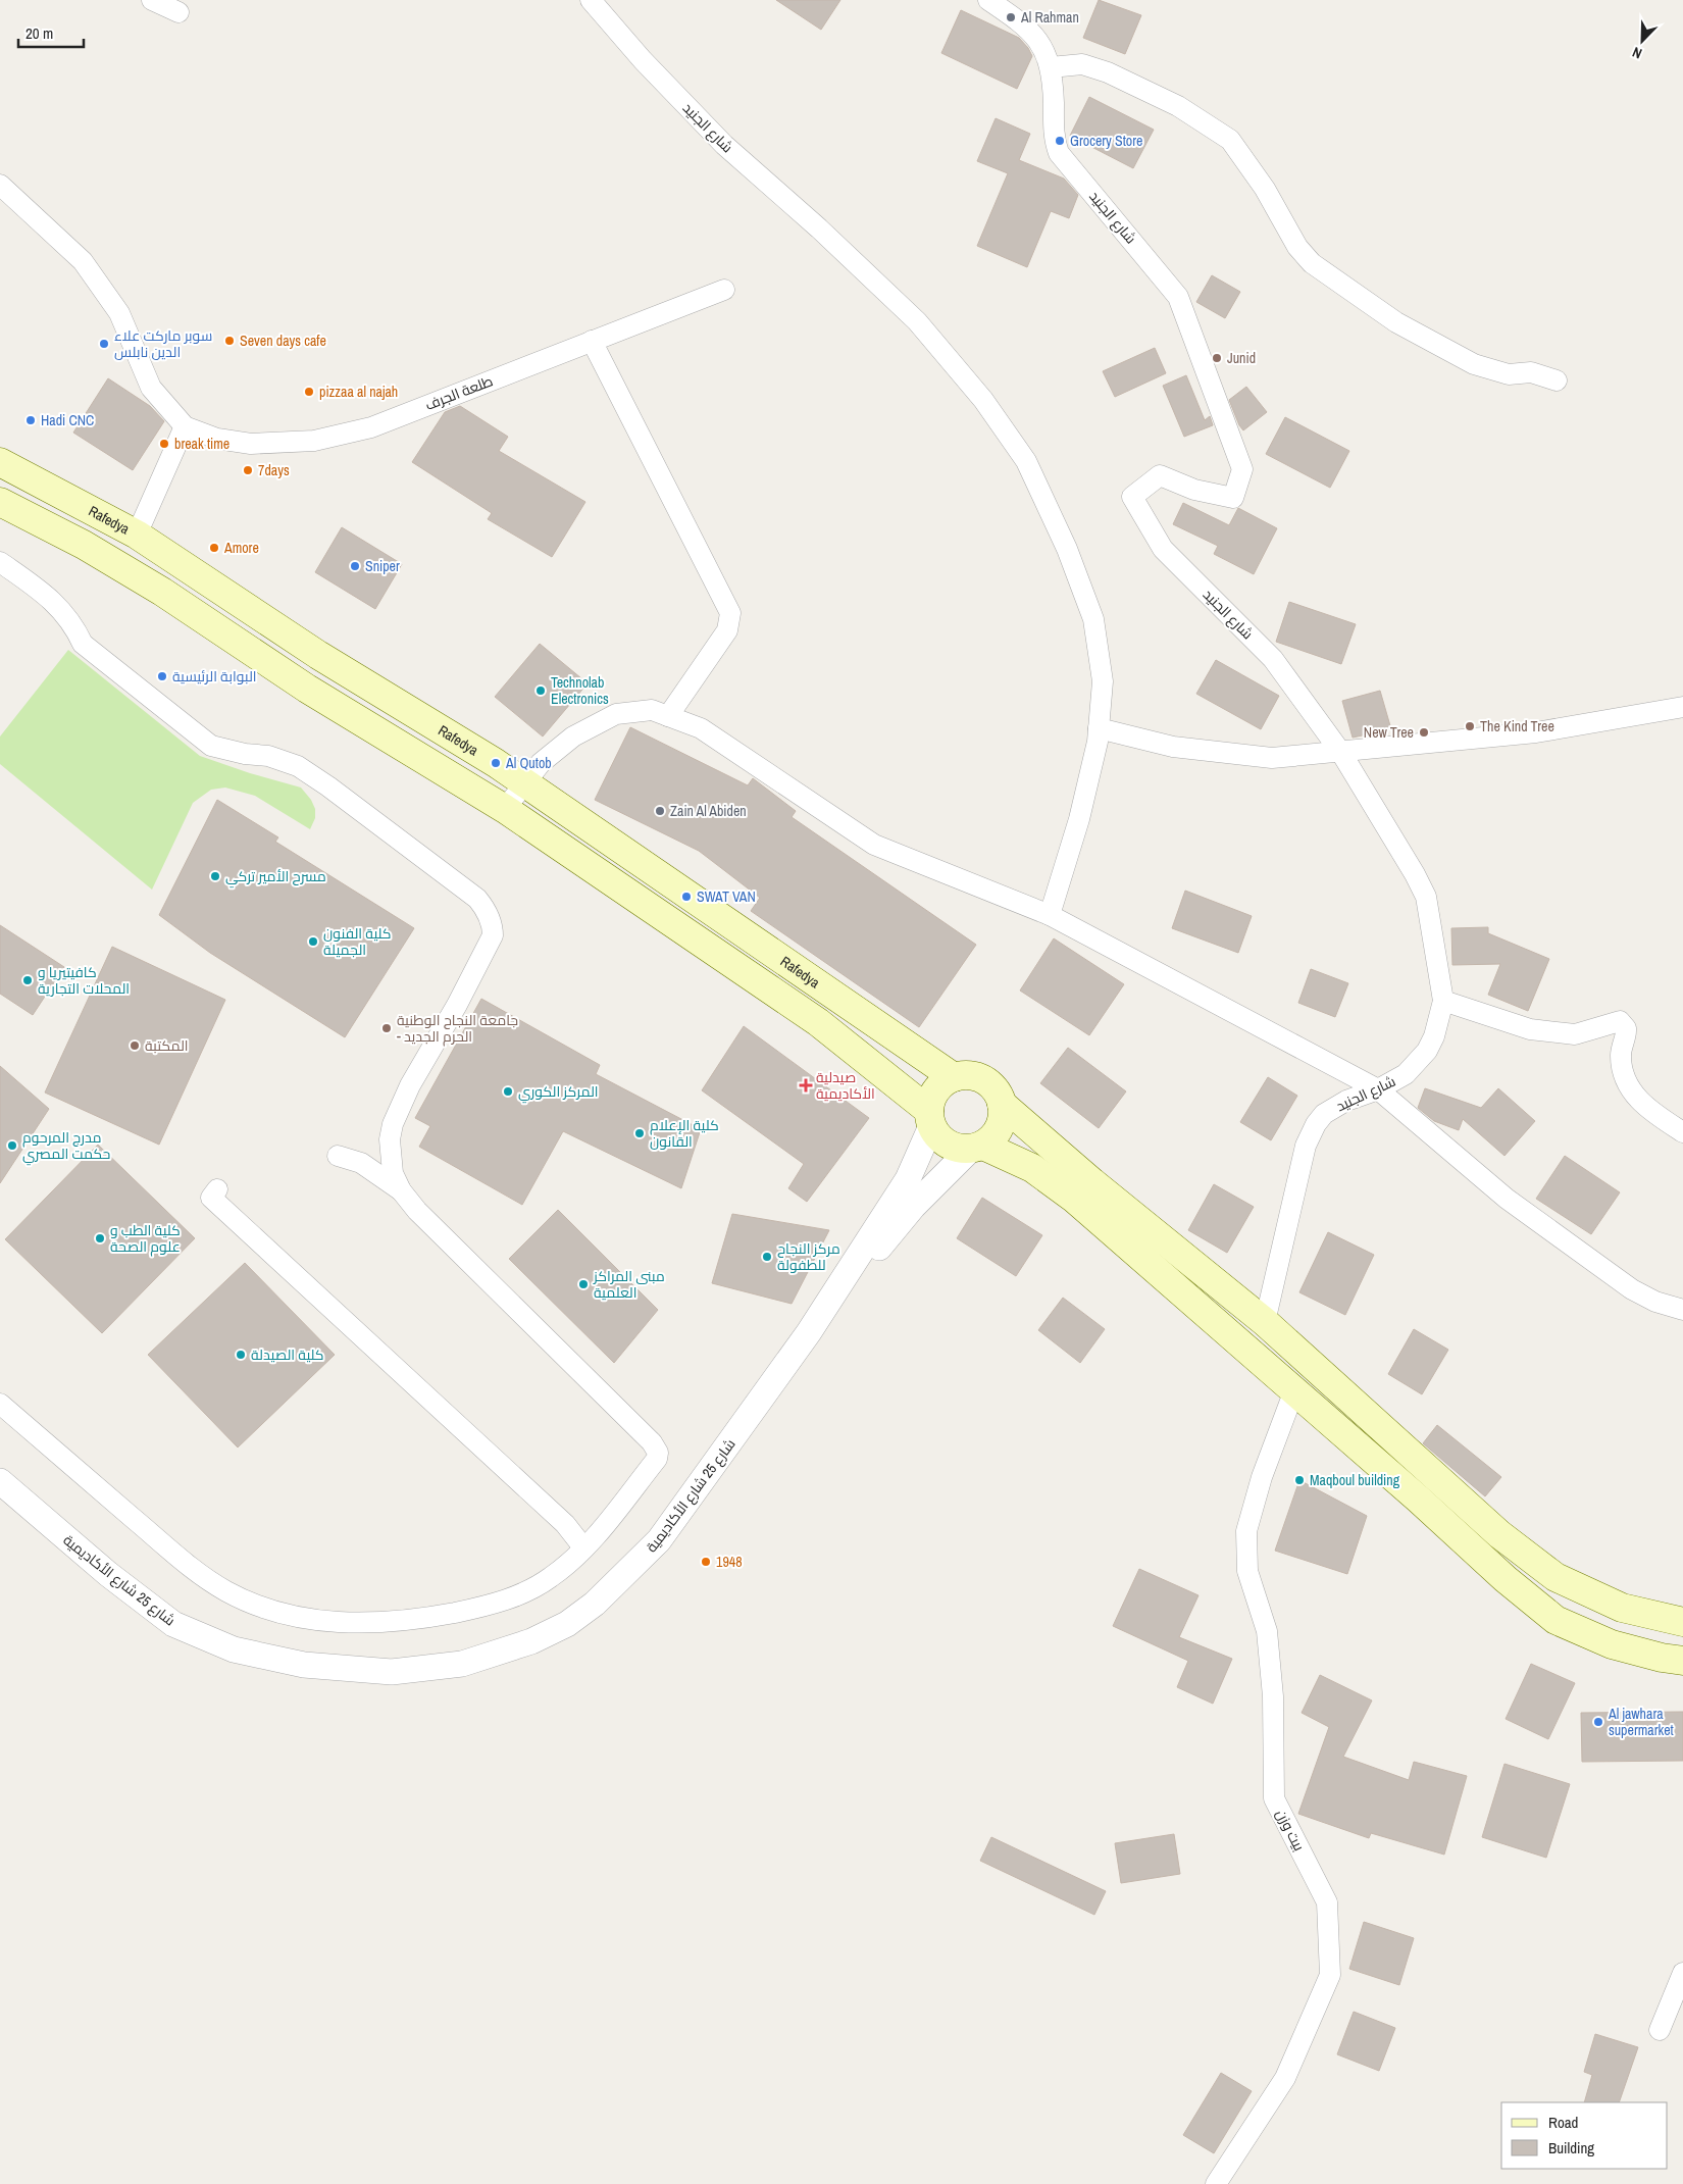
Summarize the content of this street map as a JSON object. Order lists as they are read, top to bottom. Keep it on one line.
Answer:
{"streets":{"main road":["Rafedya"],"street":["شارع الجنيد","طلعة الجرف","شارع 25 شارع الأكاديمية","بيت وزن"]},"places":{"other":["Al Rahman","Grocery Store","Seven days cafe","سوبر ماركت علاء الدين نابلس","Junid","pizzaa al najah","Hadi CNC","break time","7days","Amore","Sniper","البوابة الرئيسية","Technolab Electronics","The Kind Tree","New Tree","Al Qutob","Zain Al Abiden","مسرح الأمير تركي","SWAT VAN","كلية الفنون الجميلة","كافيتيريا و المحلات التجارية","جامعة النجاح الوطنية - الحرم الجديد","المكتبة","المركز الكوري","كلية الإعلام القانون","مدرج المرحوم حكمت المصري","كلية الطب و علوم الصحة","مركز النجاح للطفولة","مبنى المراكز العلمية","كلية الصيدلة","Maqboul building","1948","Al jawhara supermarket"],"health":["صيدلية الأكاديمية"]},"legend":["Road","Building"],"scale_bar":"20 m","north":"bottom left"}
